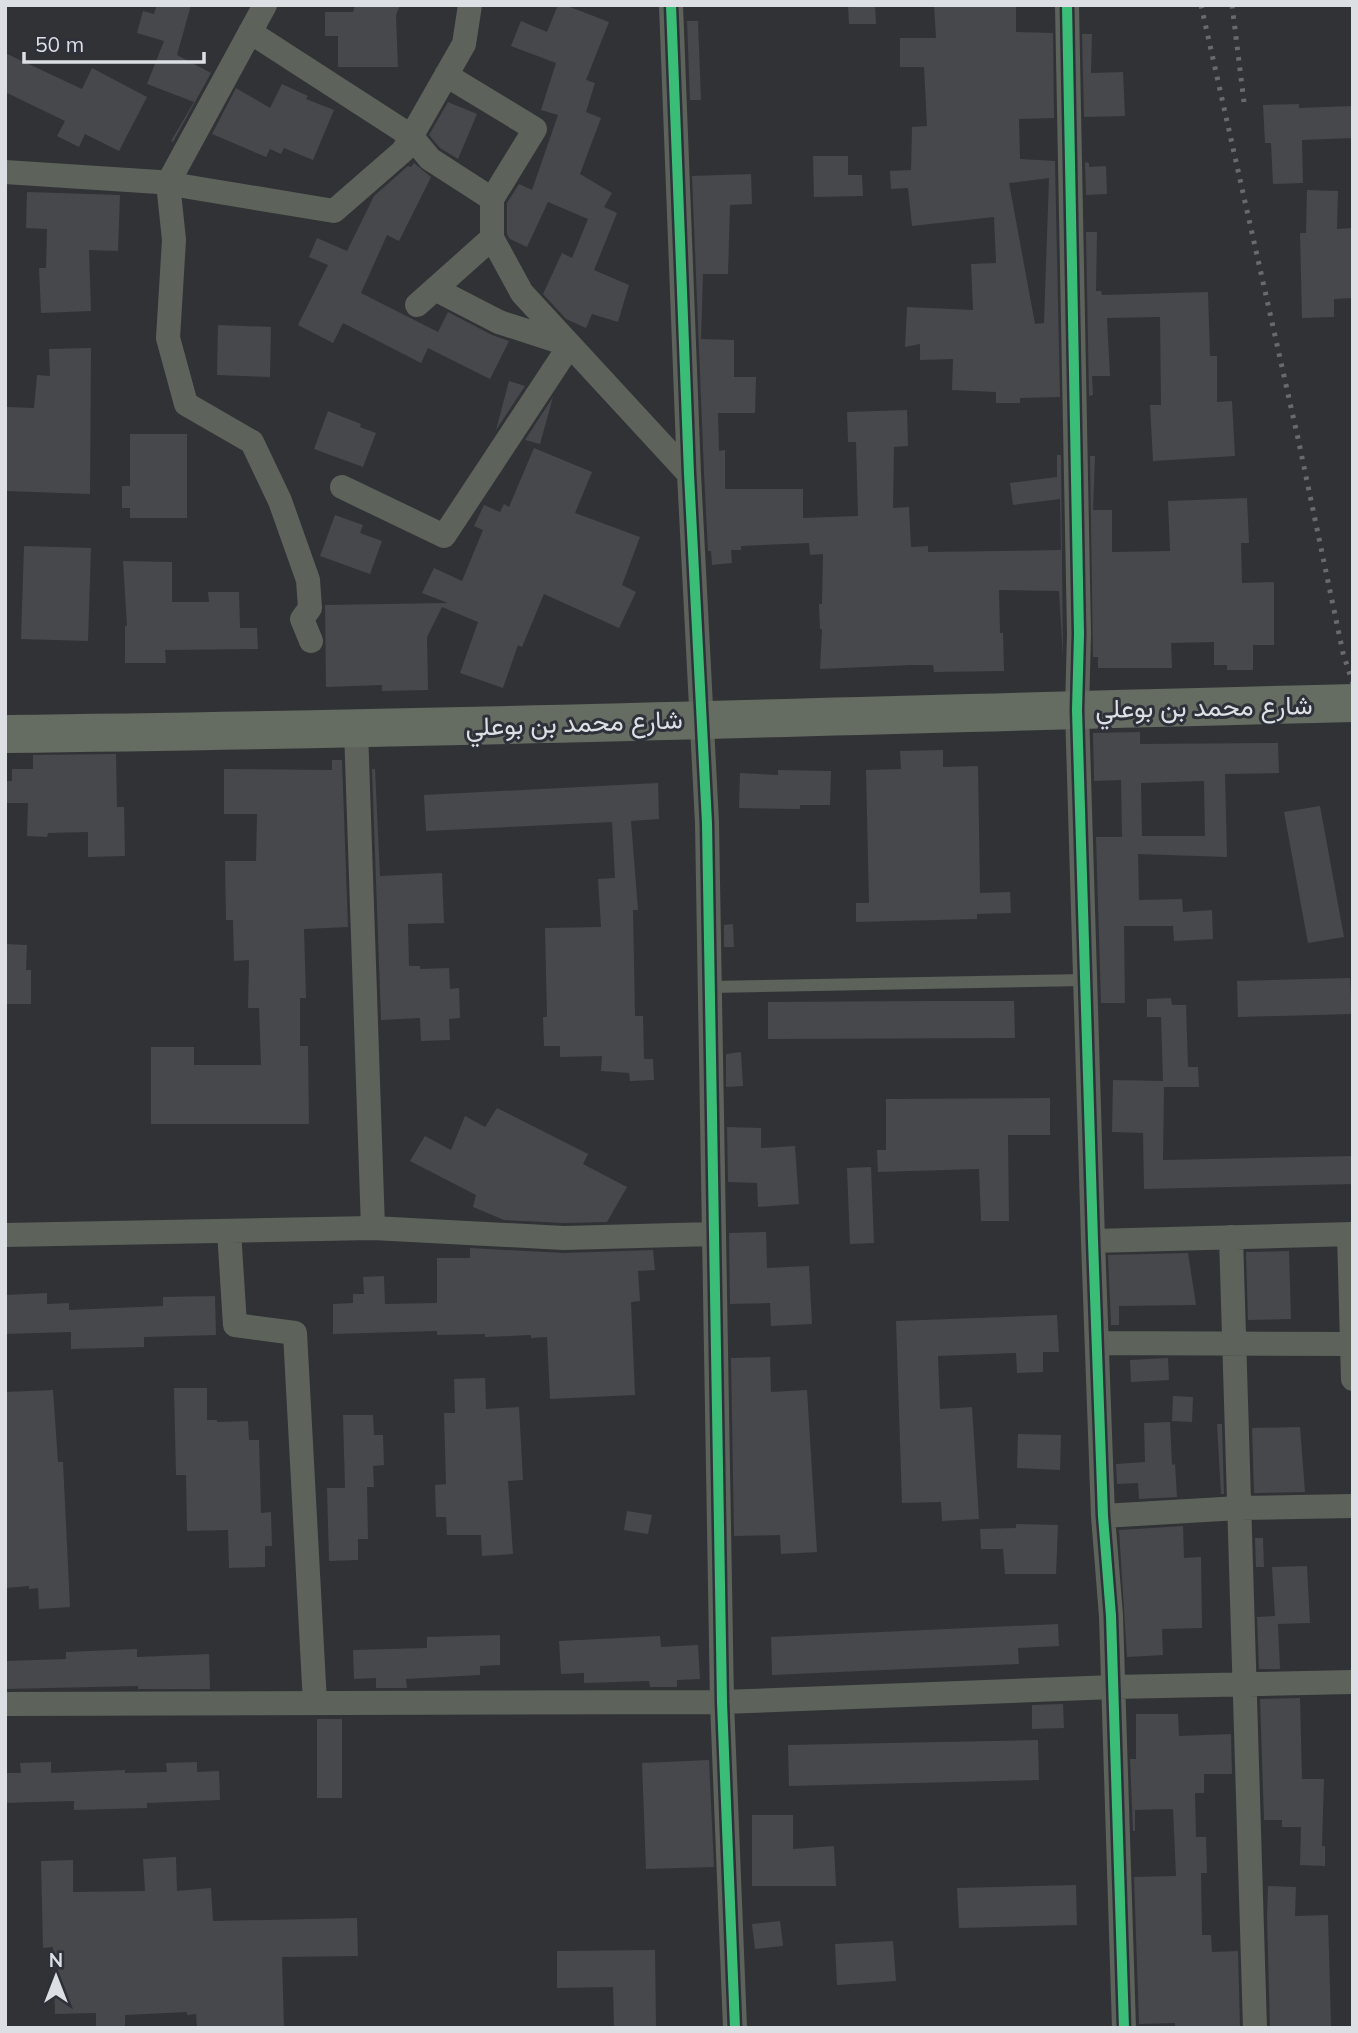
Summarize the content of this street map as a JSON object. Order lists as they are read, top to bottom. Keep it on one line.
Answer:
{"streets":{"main road":["شارع محمد بن بوعلي"]},"scale_bar":"50 m","north":"top"}
